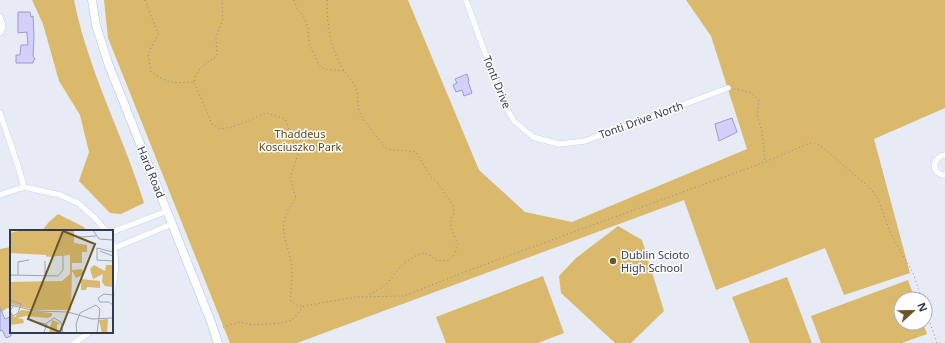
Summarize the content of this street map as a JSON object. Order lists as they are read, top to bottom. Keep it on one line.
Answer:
{"streets":{"main road":["Hard Road"],"street":["Tonti Drive","Tonti Drive North"]},"crossings":[["Tonti Drive","Tonti Drive North"]],"parks":["Thaddeus Kosciuszko Park"],"places":["Dublin Scioto High School"],"north":"right"}
